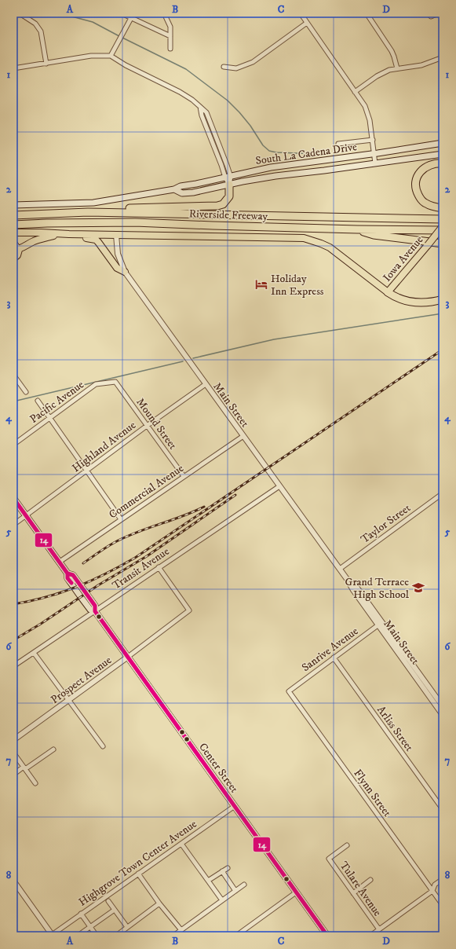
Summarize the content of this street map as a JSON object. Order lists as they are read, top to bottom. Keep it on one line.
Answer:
{"streets":{"highway":["Riverside Freeway"],"main road":["South La Cadena Drive","Iowa Avenue","Center Street"],"street":["Pacific Avenue","Main Street","Mound Street","Highland Avenue","Commercial Avenue","Taylor Street","Transit Avenue","Sanrive Avenue","Prospect Avenue","Arliss Street","Flynn Street","Highgrove Town Center Avenue","Tulare Avenue"]},"crossings":[["Iowa Avenue","Main Street"],["Pacific Avenue","Mound Street"],["Main Street","Highland Avenue"],["Main Street","Commercial Avenue"],["Main Street","Taylor Street"],["Main Street","Transit Avenue"],["Main Street","Sanrive Avenue"],["Mound Street","Highland Avenue"],["Mound Street","Commercial Avenue"],["Highland Avenue","Center Street"],["Commercial Avenue","Center Street"],["Transit Avenue","Prospect Avenue"],["Transit Avenue","Center Street"],["Sanrive Avenue","Arliss Street"],["Sanrive Avenue","Flynn Street"],["Prospect Avenue","Center Street"],["Center Street","Highgrove Town Center Avenue"]],"places":{"hotel":["Holiday Inn Express"],"school or university":["Grand Terrace High School"]},"lines":["transit line 14"],"grid":{"columns":["A","B","C","D"],"rows":["1","2","3","4","5","6","7","8"]}}
